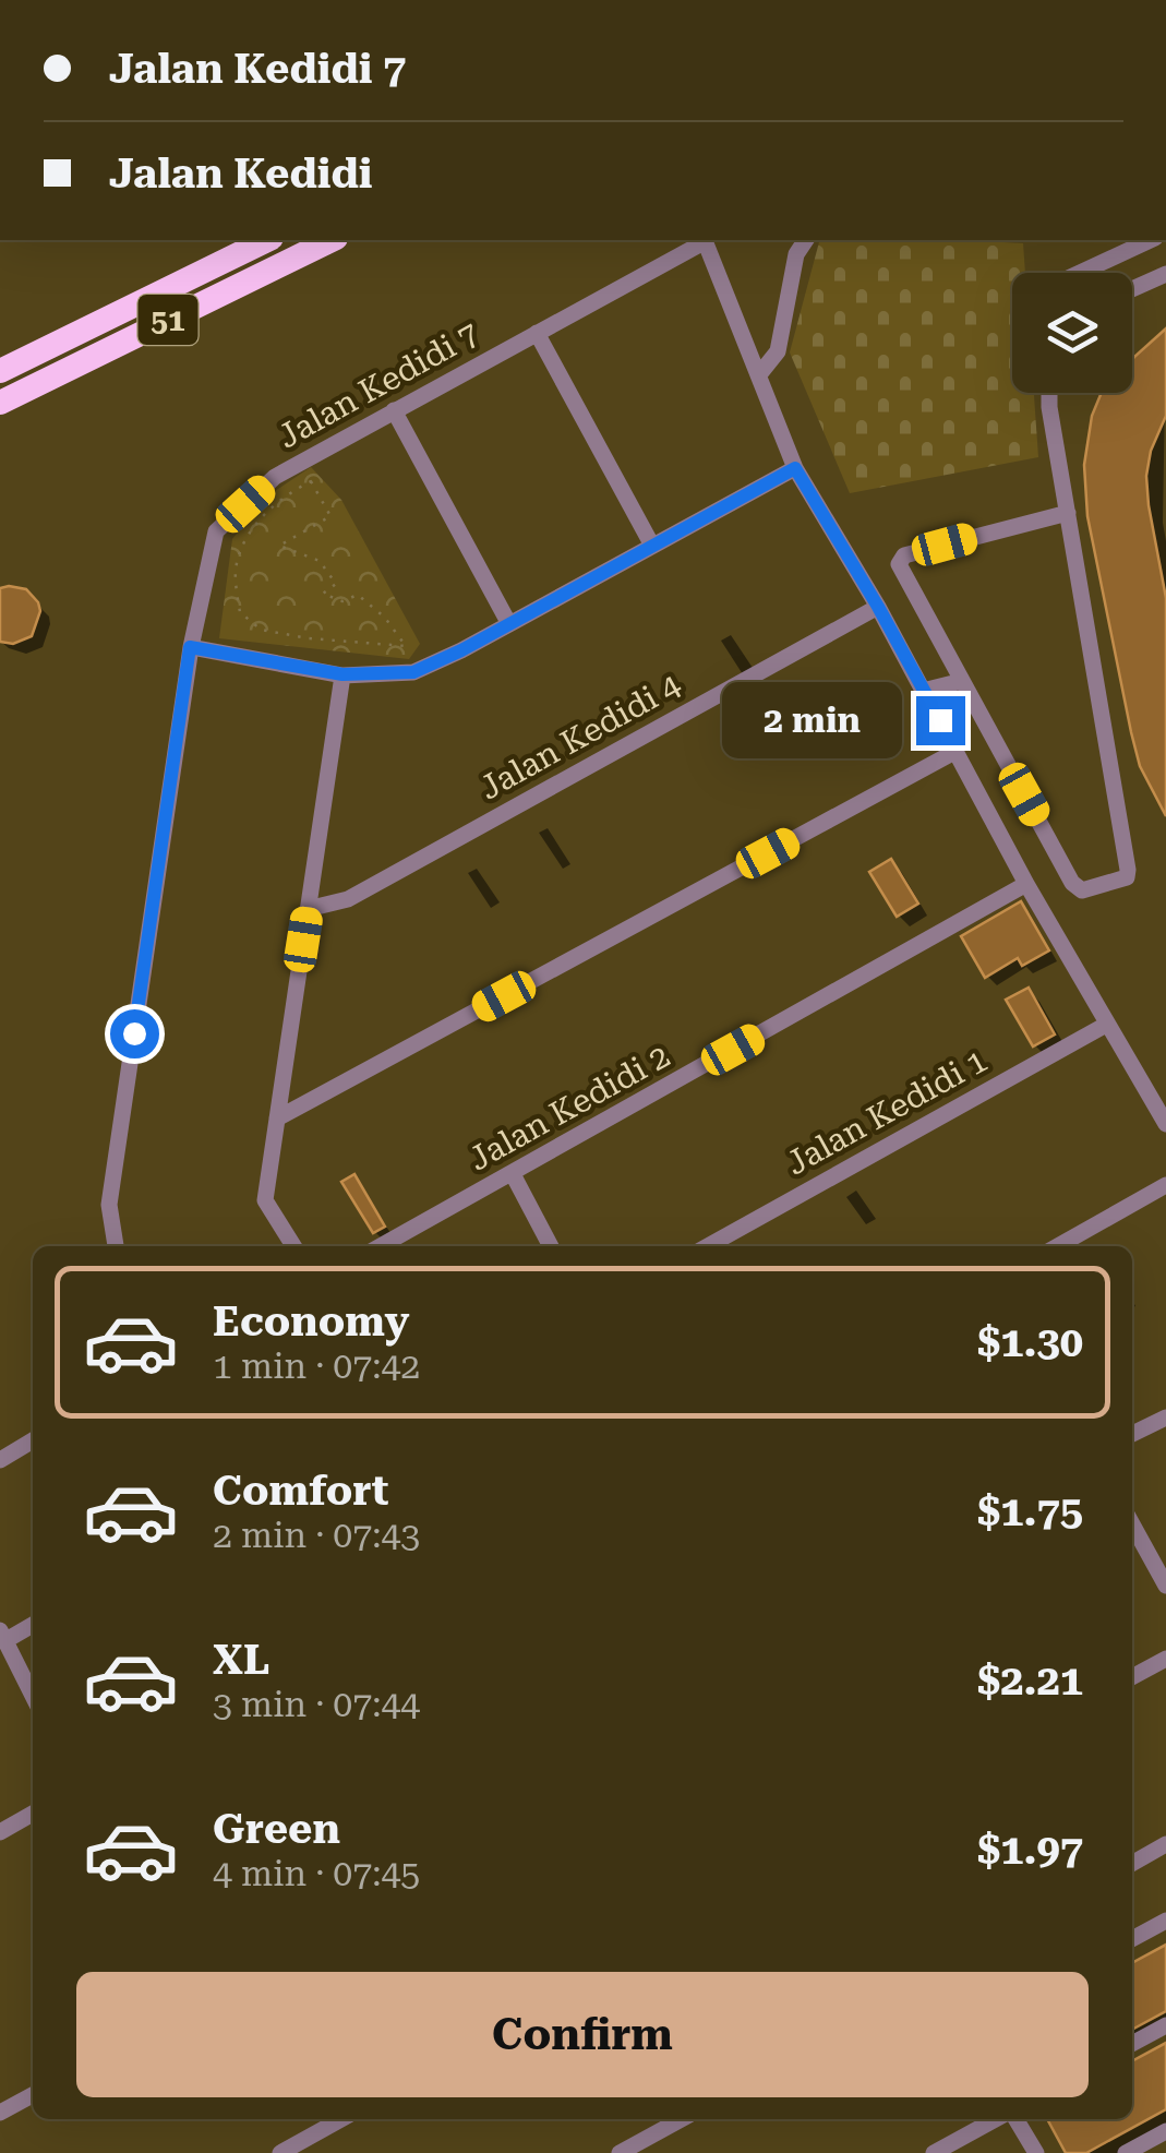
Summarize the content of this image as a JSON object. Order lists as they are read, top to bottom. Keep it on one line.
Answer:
{"streets":{"highway":["51"],"street":["Jalan Kedidi 7","Jalan Kedidi 4","Jalan Kedidi 2","Jalan Kedidi 1"]},"page":{"banner":["Jalan Kedidi 7","Jalan Kedidi"],"bubble":"2 min","list":[{"name":"Economy","note":"1 min · 07:42","value":"$1.30"},{"name":"Comfort","note":"2 min · 07:43","value":"$1.75"},{"name":"XL","note":"3 min · 07:44","value":"$2.21"},{"name":"Green","note":"4 min · 07:45","value":"$1.97"}],"buttons":"Confirm"}}
